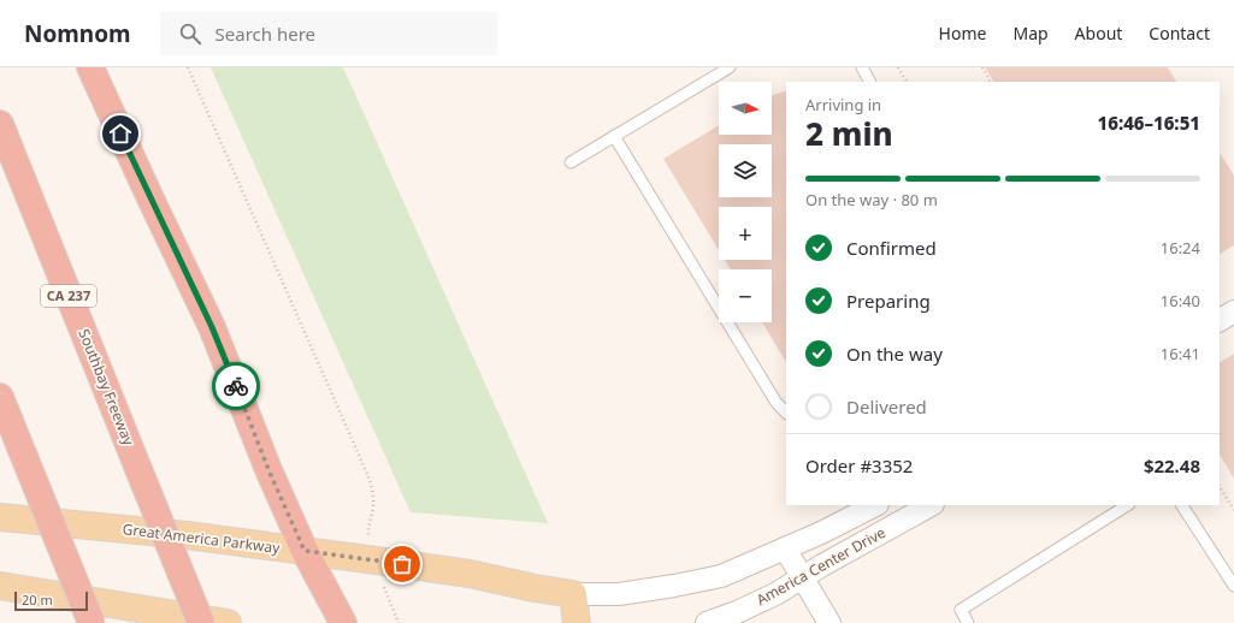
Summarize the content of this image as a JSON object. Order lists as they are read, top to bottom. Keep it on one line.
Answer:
{"streets":{"highway":["CA 237","Southbay Freeway"],"main road":["Great America Parkway"],"street":["America Center Drive"]},"crossings":[["Great America Parkway","America Center Drive"]],"scale_bar":"20 m","north":"right","page":{"header":"Nomnom","search":"Search here","nav":["Home","Map","About","Contact"],"map_buttons":["+","−"],"heading":["2 min","Arriving in","16:46–16:51"],"panel":["Order #3352","$22.48"],"bar":"On the way · 80 m","list":[["Confirmed","16:24"],["Preparing","16:40"],["On the way","16:41"],"Delivered"],"scale":"20 m"}}
